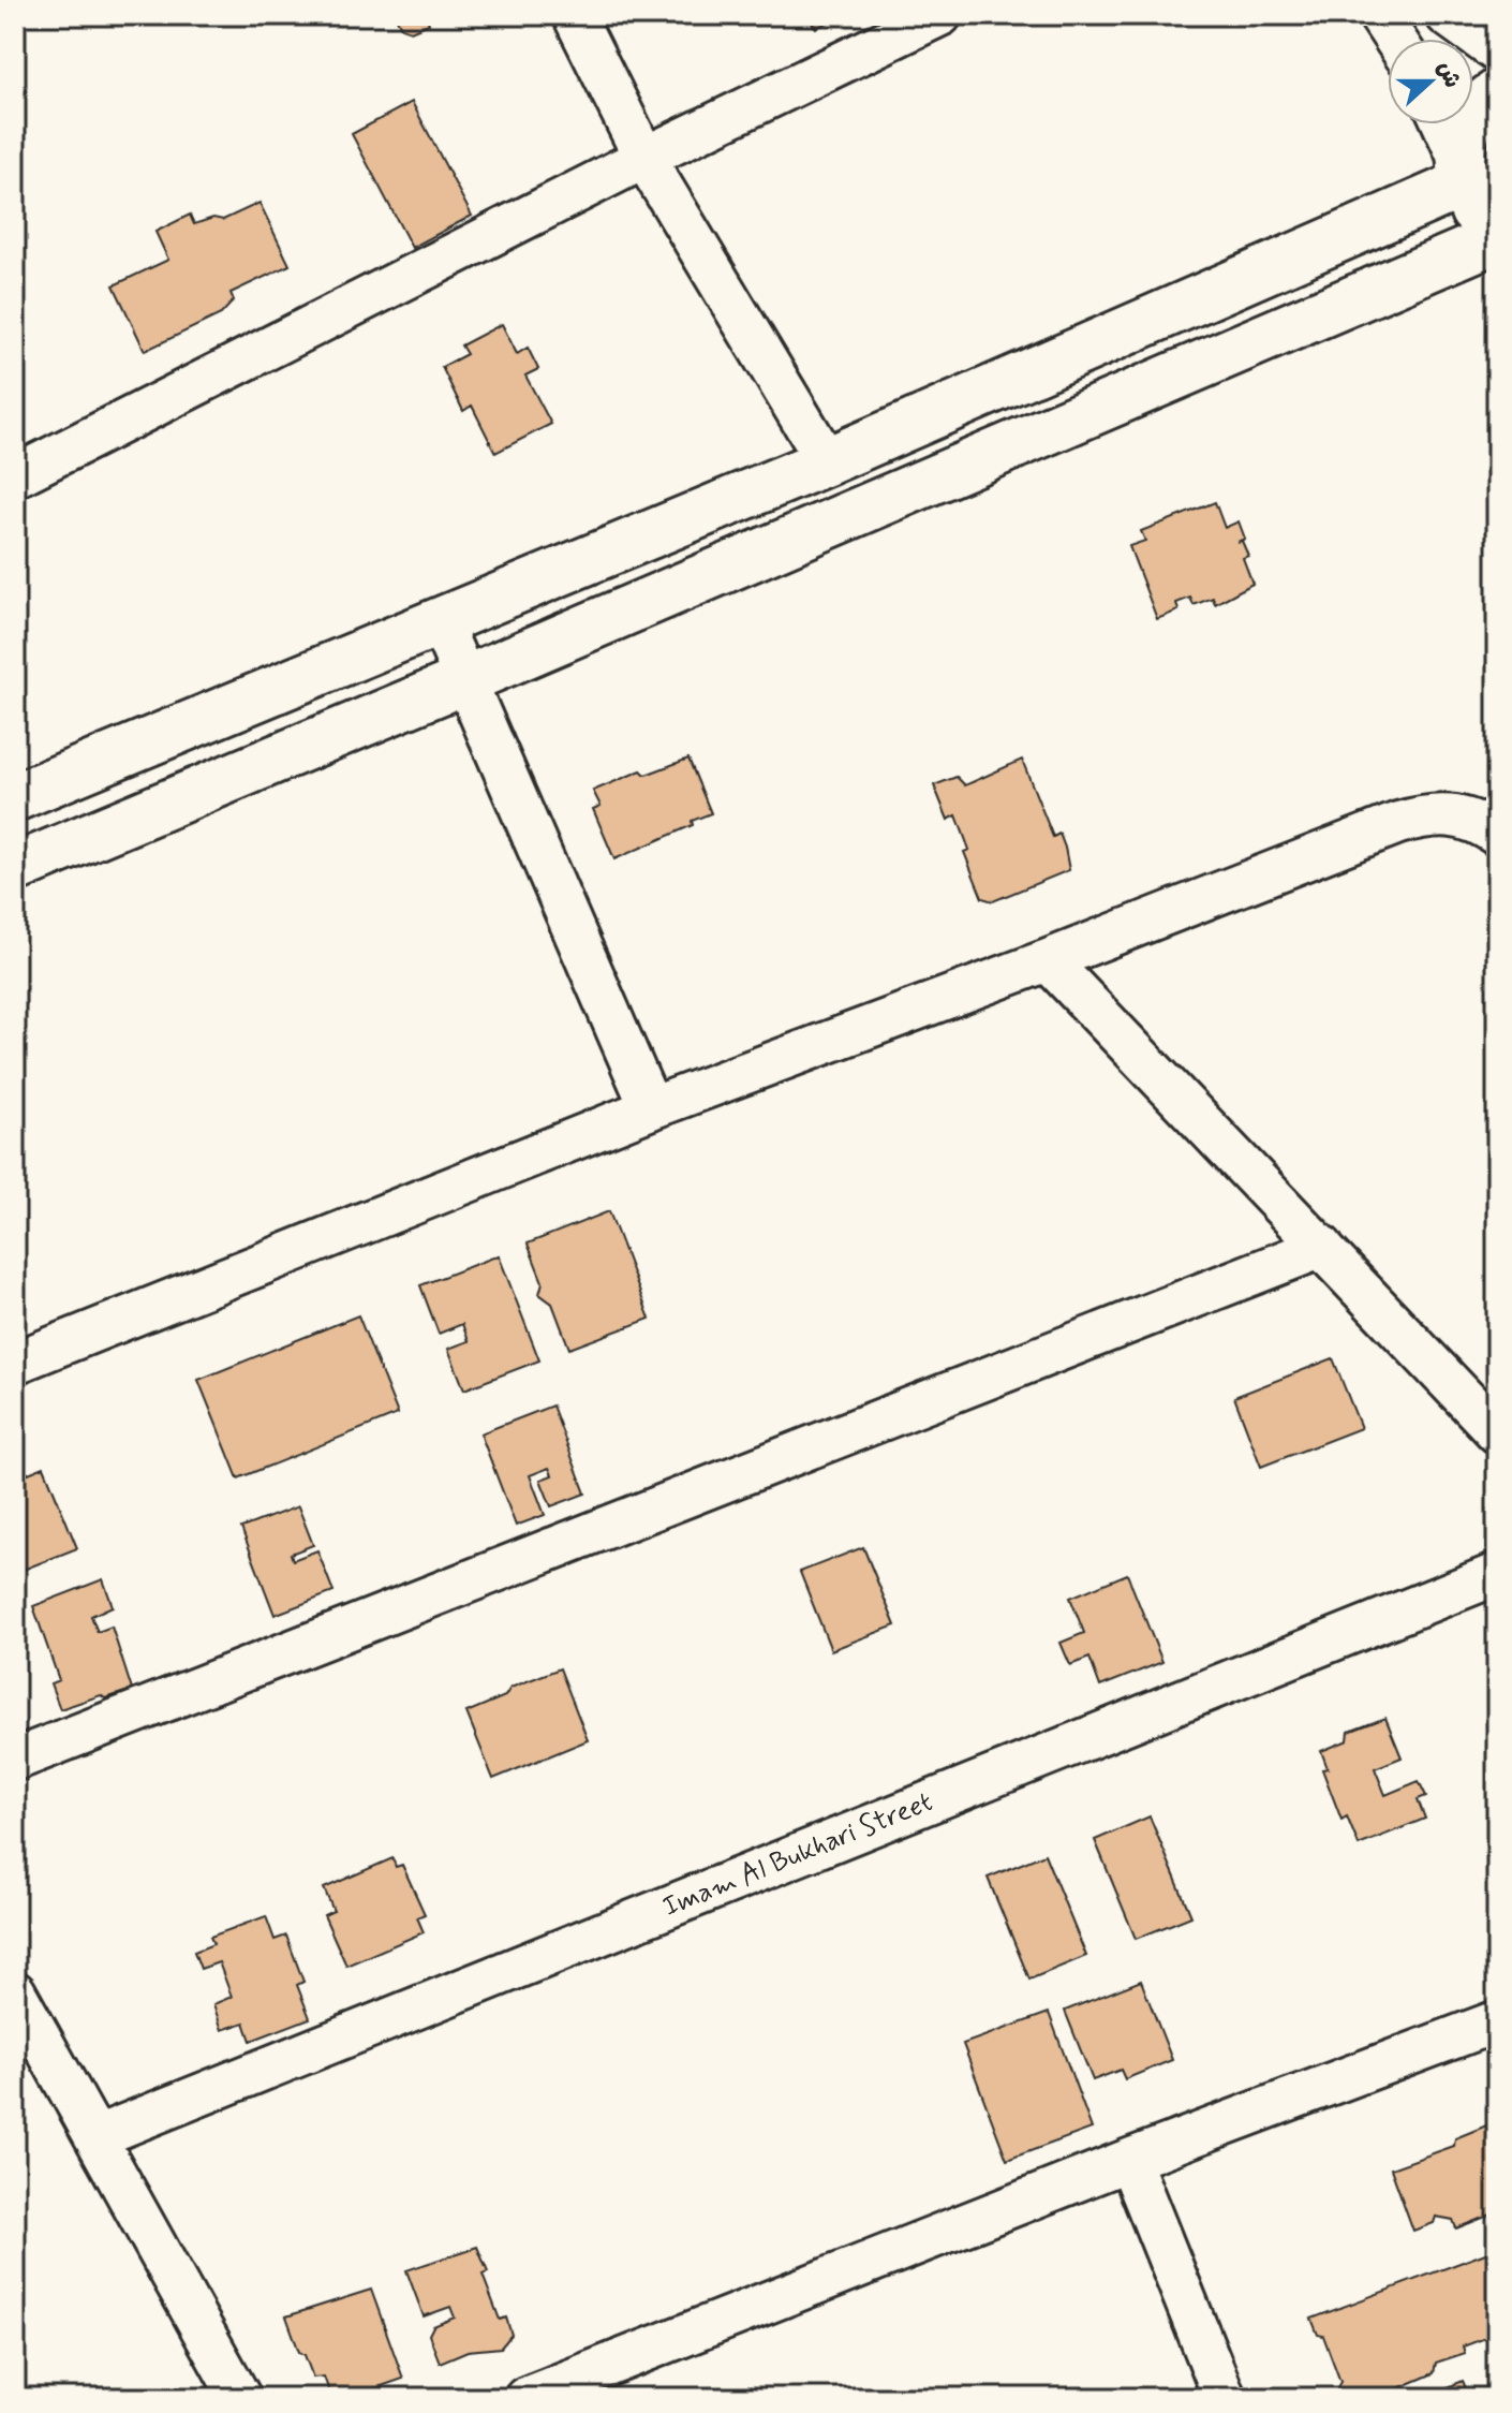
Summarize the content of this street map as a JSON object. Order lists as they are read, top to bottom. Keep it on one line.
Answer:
{"streets":{"street":["Imam Al Bukhari Street"]},"north":"right"}
